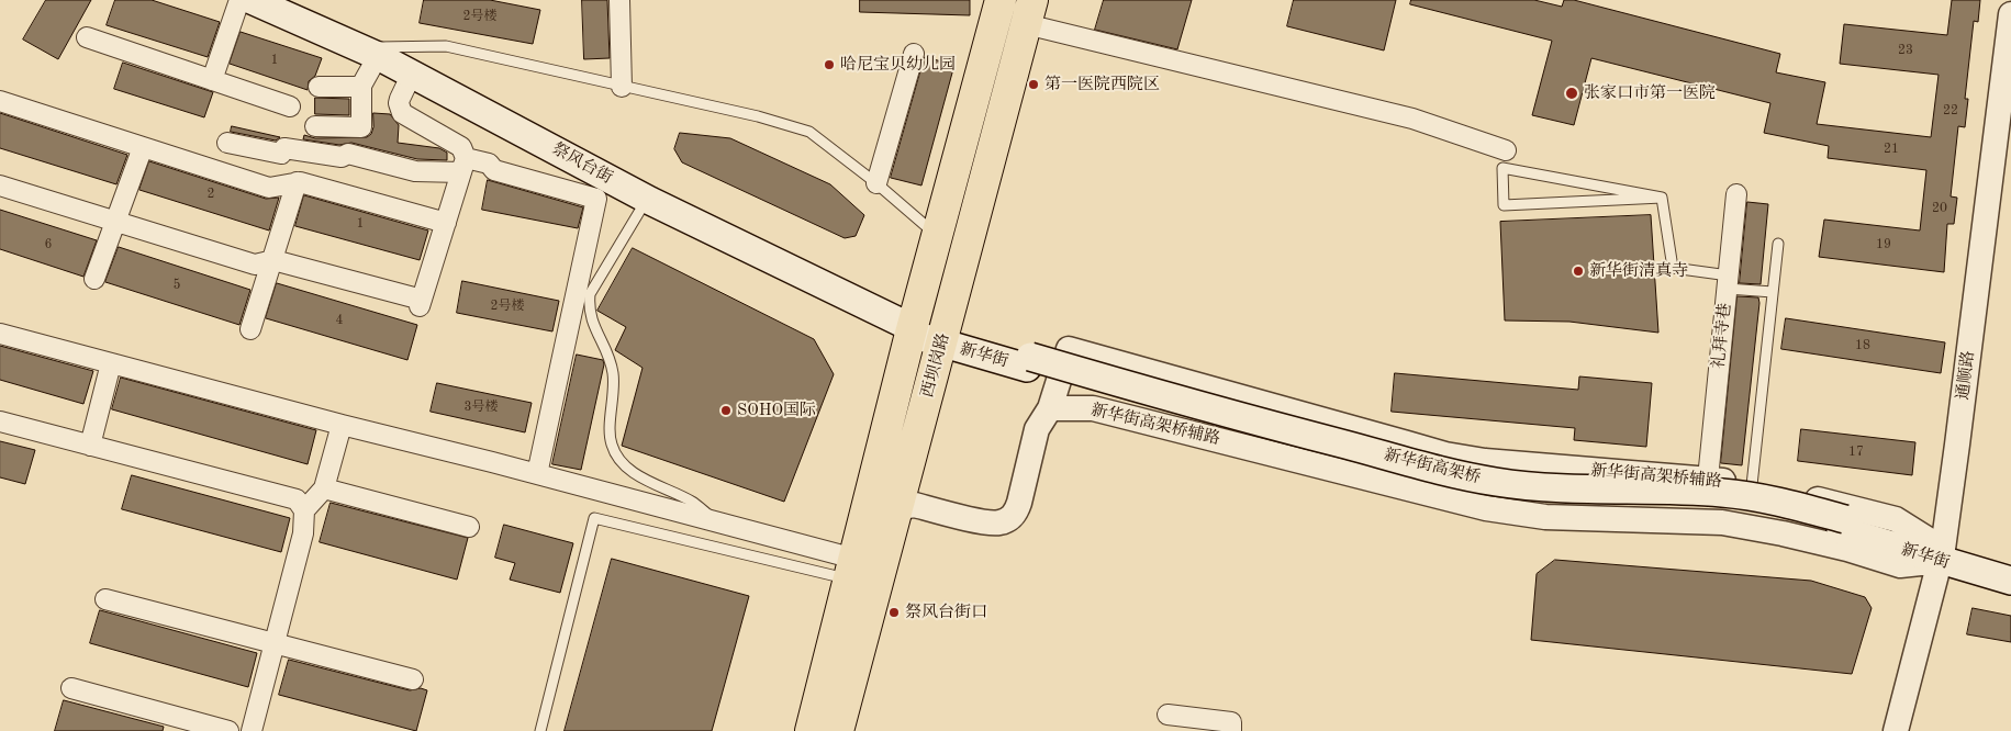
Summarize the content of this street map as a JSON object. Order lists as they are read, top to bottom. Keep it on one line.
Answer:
{"streets":{"main road":["祭风台街","新华街","西坝岗路","新华街高架桥"],"street":["礼拜寺巷","通顺路","新华街高架桥辅路"]},"crossings":[["祭风台街","新华街"],["祭风台街","西坝岗路"],["礼拜寺巷","新华街高架桥辅路"],["新华街","西坝岗路"],["新华街","通顺路"],["新华街","新华街高架桥辅路"],["新华街","新华街高架桥"],["通顺路","新华街高架桥辅路"]],"places":["哈尼宝贝幼儿园","第一医院西院区","张家口市第一医院","新华街清真寺","SOHO国际","祭风台街口"],"house_numbers":["2号楼","23","1","22","21","2","20","1","6","19","5","2号楼","4","18","3号楼","17"]}
